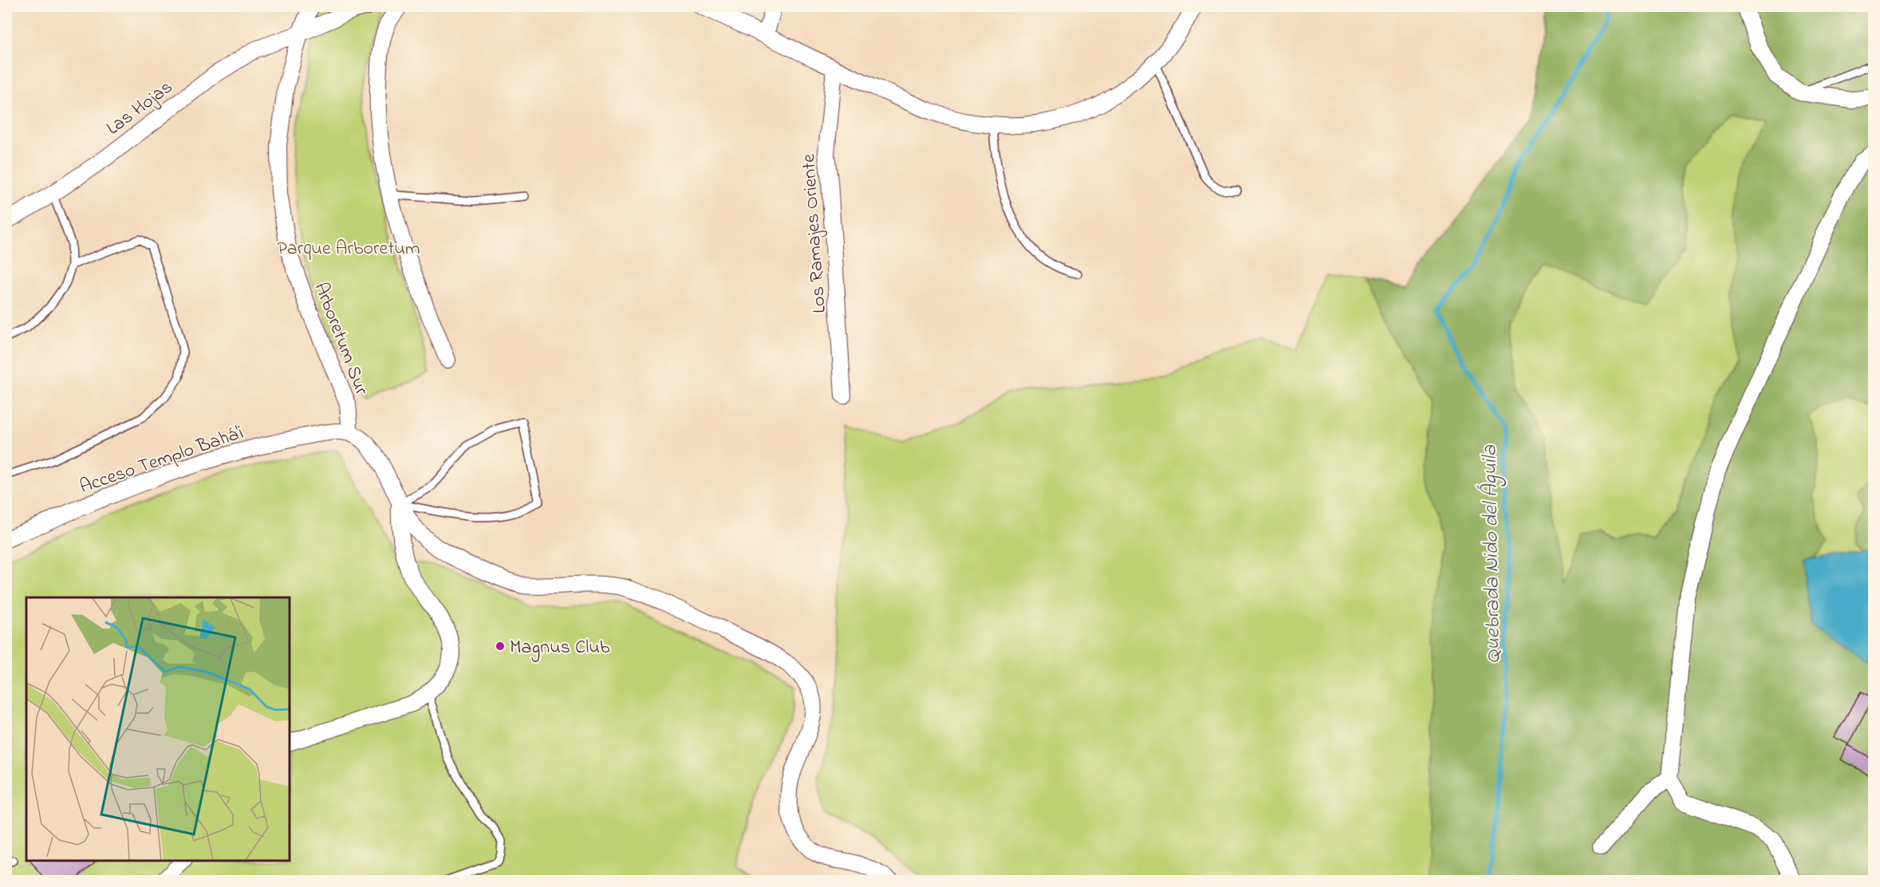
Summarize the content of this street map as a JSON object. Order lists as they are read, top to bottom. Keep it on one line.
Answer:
{"streets":{"street":["Las Hojas","Los Ramajes Oriente","Arboretum Sur","Acceso Templo Bahá'i"]},"crossings":[["Las Hojas","Arboretum Sur"],["Arboretum Sur","Acceso Templo Bahá'i"]],"water":["Quebrada Nido del Águila"],"parks":["Parque Arboretum"],"places":["Magnus Club"]}
